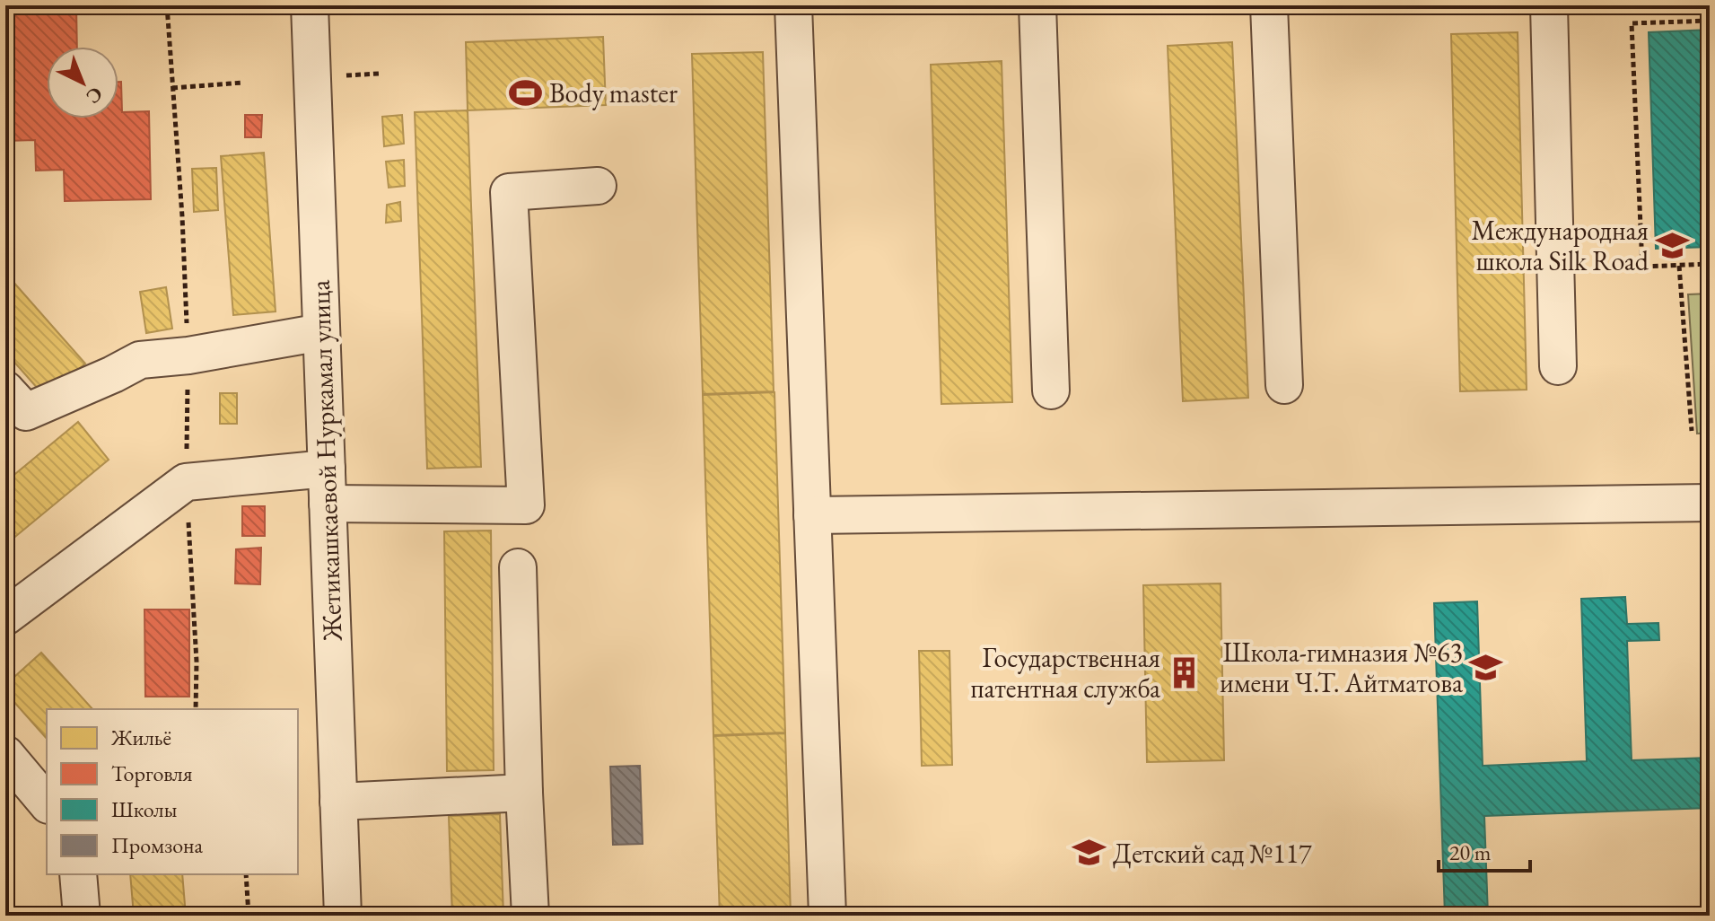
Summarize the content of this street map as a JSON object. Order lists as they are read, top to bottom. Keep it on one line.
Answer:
{"streets":{"street":["Жетикашкаевой Нуркамал улица"]},"places":{"sports":["Body master"],"school or university":["Международная школа Silk Road","Школа-гимназия №63 имени Ч.Т. Айтматова","Детский сад №117"],"building":["Государственная патентная служба"]},"legend":["Жильё","Торговля","Школы","Промзона"],"scale_bar":"20 m","north":"bottom right"}
